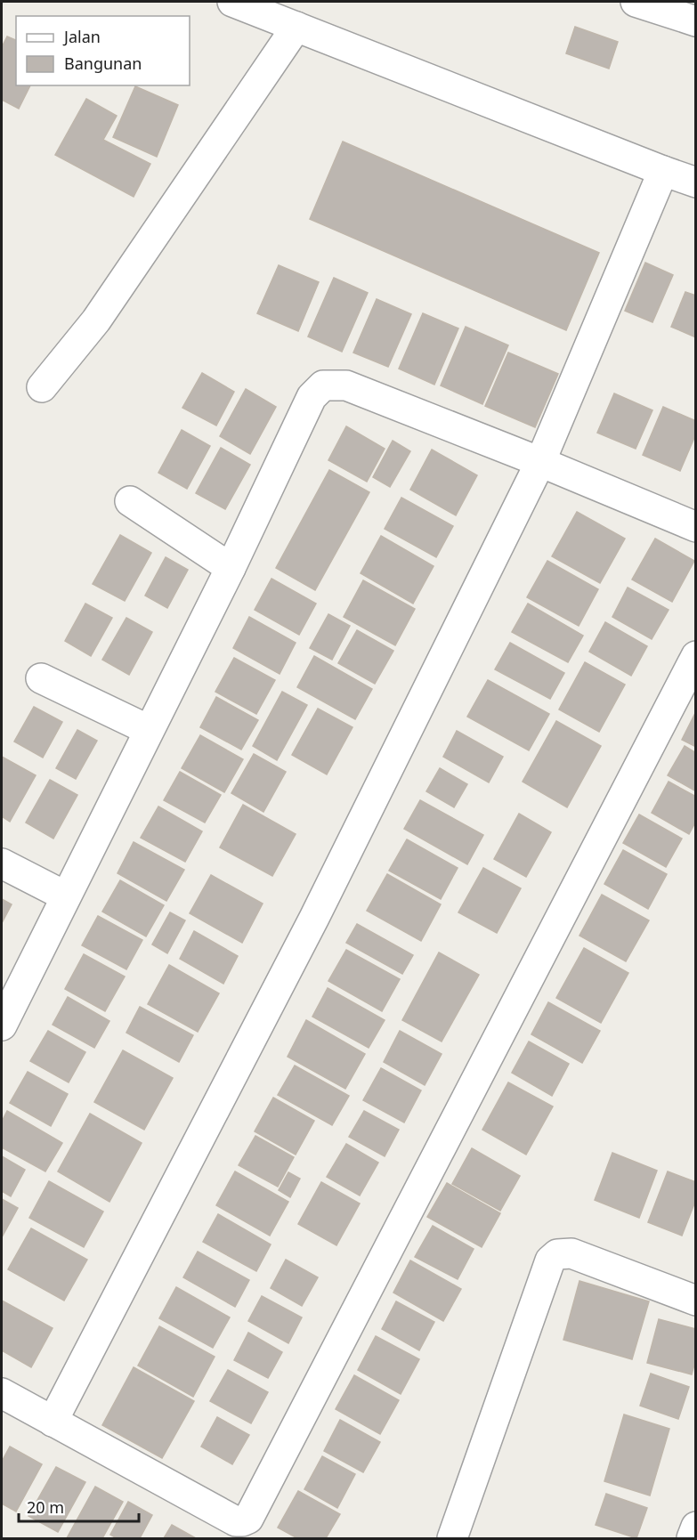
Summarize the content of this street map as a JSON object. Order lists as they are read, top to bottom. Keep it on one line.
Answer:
{"legend":["Jalan","Bangunan"],"scale_bar":"20 m"}
